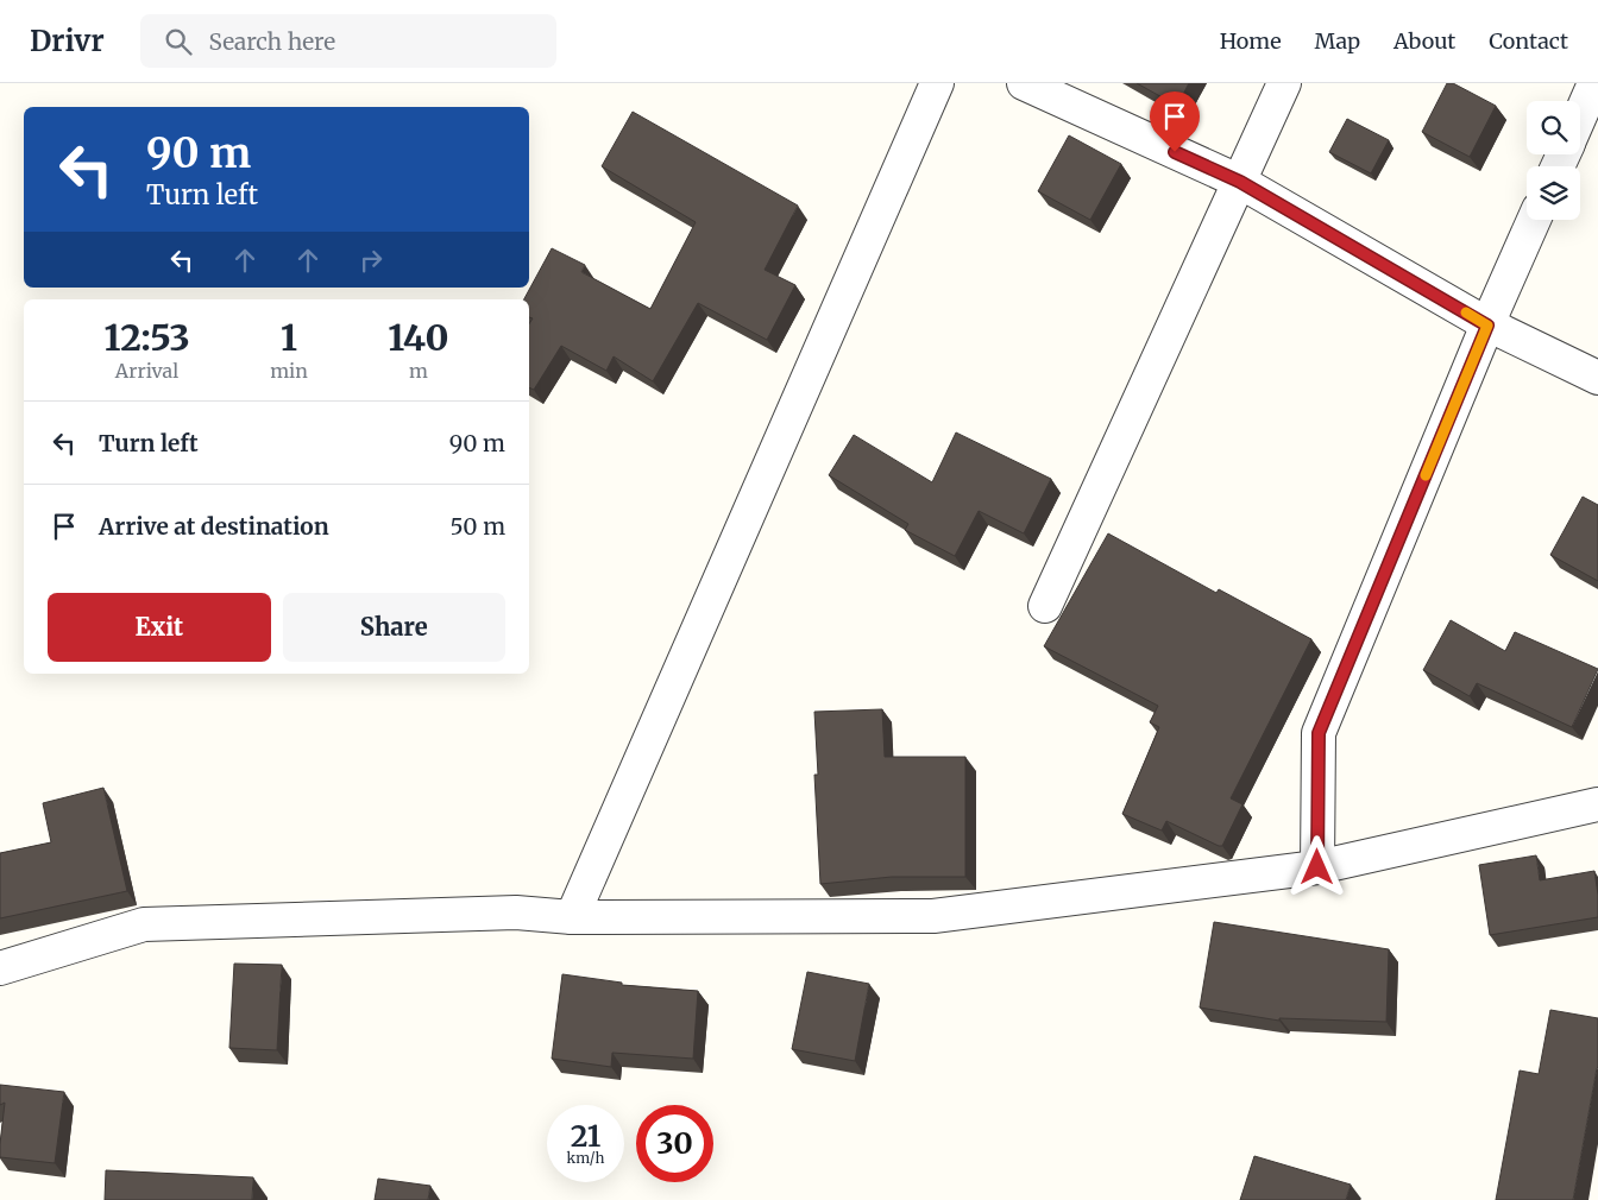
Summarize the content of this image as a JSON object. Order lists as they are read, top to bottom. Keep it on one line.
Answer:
{"page":{"header":"Drivr","search":"Search here","nav":["Home","Map","About","Contact"],"turn":["90 m","Turn left"],"eta":["12:53","Arrival","1","min","140","m"],"list":[{"name":"Turn left","value":"90 m"},{"name":"Arrive at destination","value":"50 m"}],"buttons":["Exit","Share"],"speed":"21 km/h","limit":"30"}}
